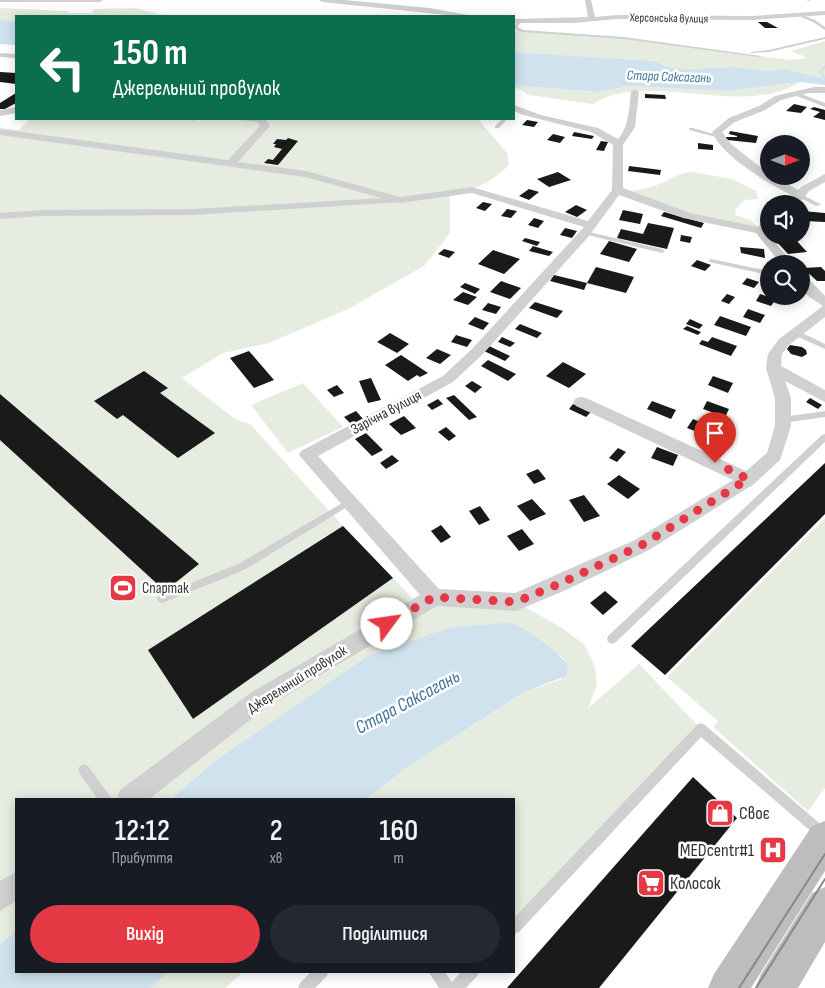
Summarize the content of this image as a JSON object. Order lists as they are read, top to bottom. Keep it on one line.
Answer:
{"streets":{"street":["Херсонська вулиця","Зарічна вулиця","Джерельний провулок"]},"crossings":[["Зарічна вулиця","Джерельний провулок"]],"water":["Стара Саксагань"],"places":{"sports":["Спартак"],"shop":["Своє"],"hospital":["MEDcentr#1"],"supermarket":["Колосок"]},"north":"right","page":{"turn":["150 m","Джерельний провулок"],"eta":["12:12","Прибуття","2","хв","160","m"],"buttons":["Вихід","Поділитися"]}}
